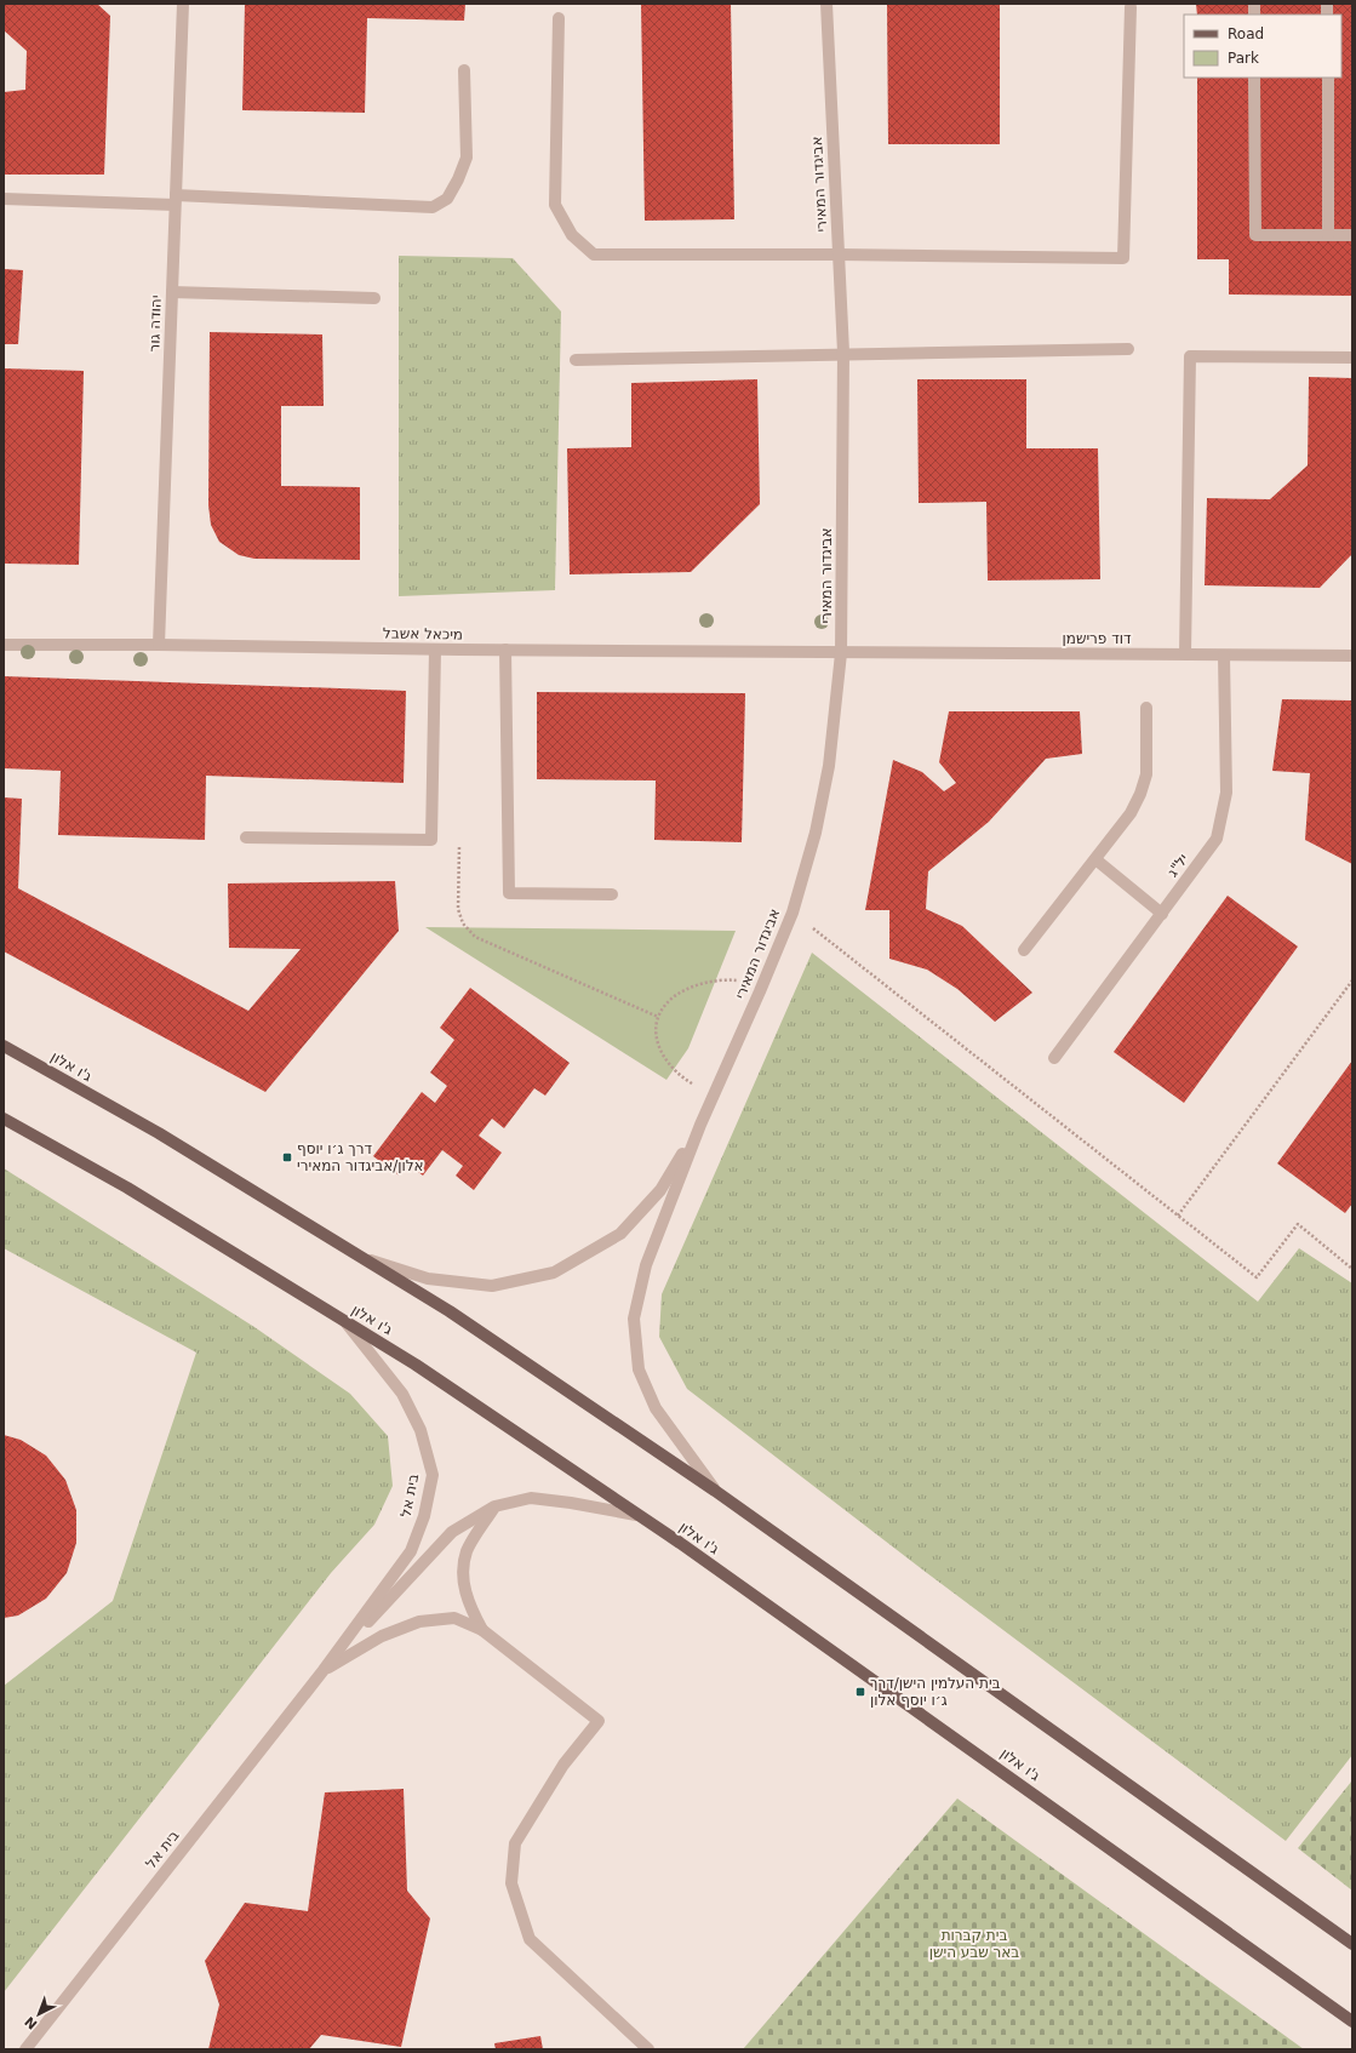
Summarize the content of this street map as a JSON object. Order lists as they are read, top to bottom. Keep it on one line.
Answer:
{"streets":{"main road":["ג'ו אלון"],"street":["אביגדור המאירי","יהודה גור","מיכאל אשבל","דוד פרישמן","יל\"ג","בית אל"]},"crossings":[["אביגדור המאירי","מיכאל אשבל"],["אביגדור המאירי","דוד פרישמן"],["אביגדור המאירי","ג'ו אלון"],["יהודה גור","מיכאל אשבל"],["מיכאל אשבל","דוד פרישמן"],["דוד פרישמן","יל\"ג"],["ג'ו אלון","בית אל"]],"parks":["בית קברות באר שבע הישן"],"places":{"transit":["דרך ג׳ו יוסף אלון/אביגדור המאירי","בית העלמין הישן/דרך ג׳ו יוסף אלון"]},"legend":["Road","Park"],"north":"bottom left"}
